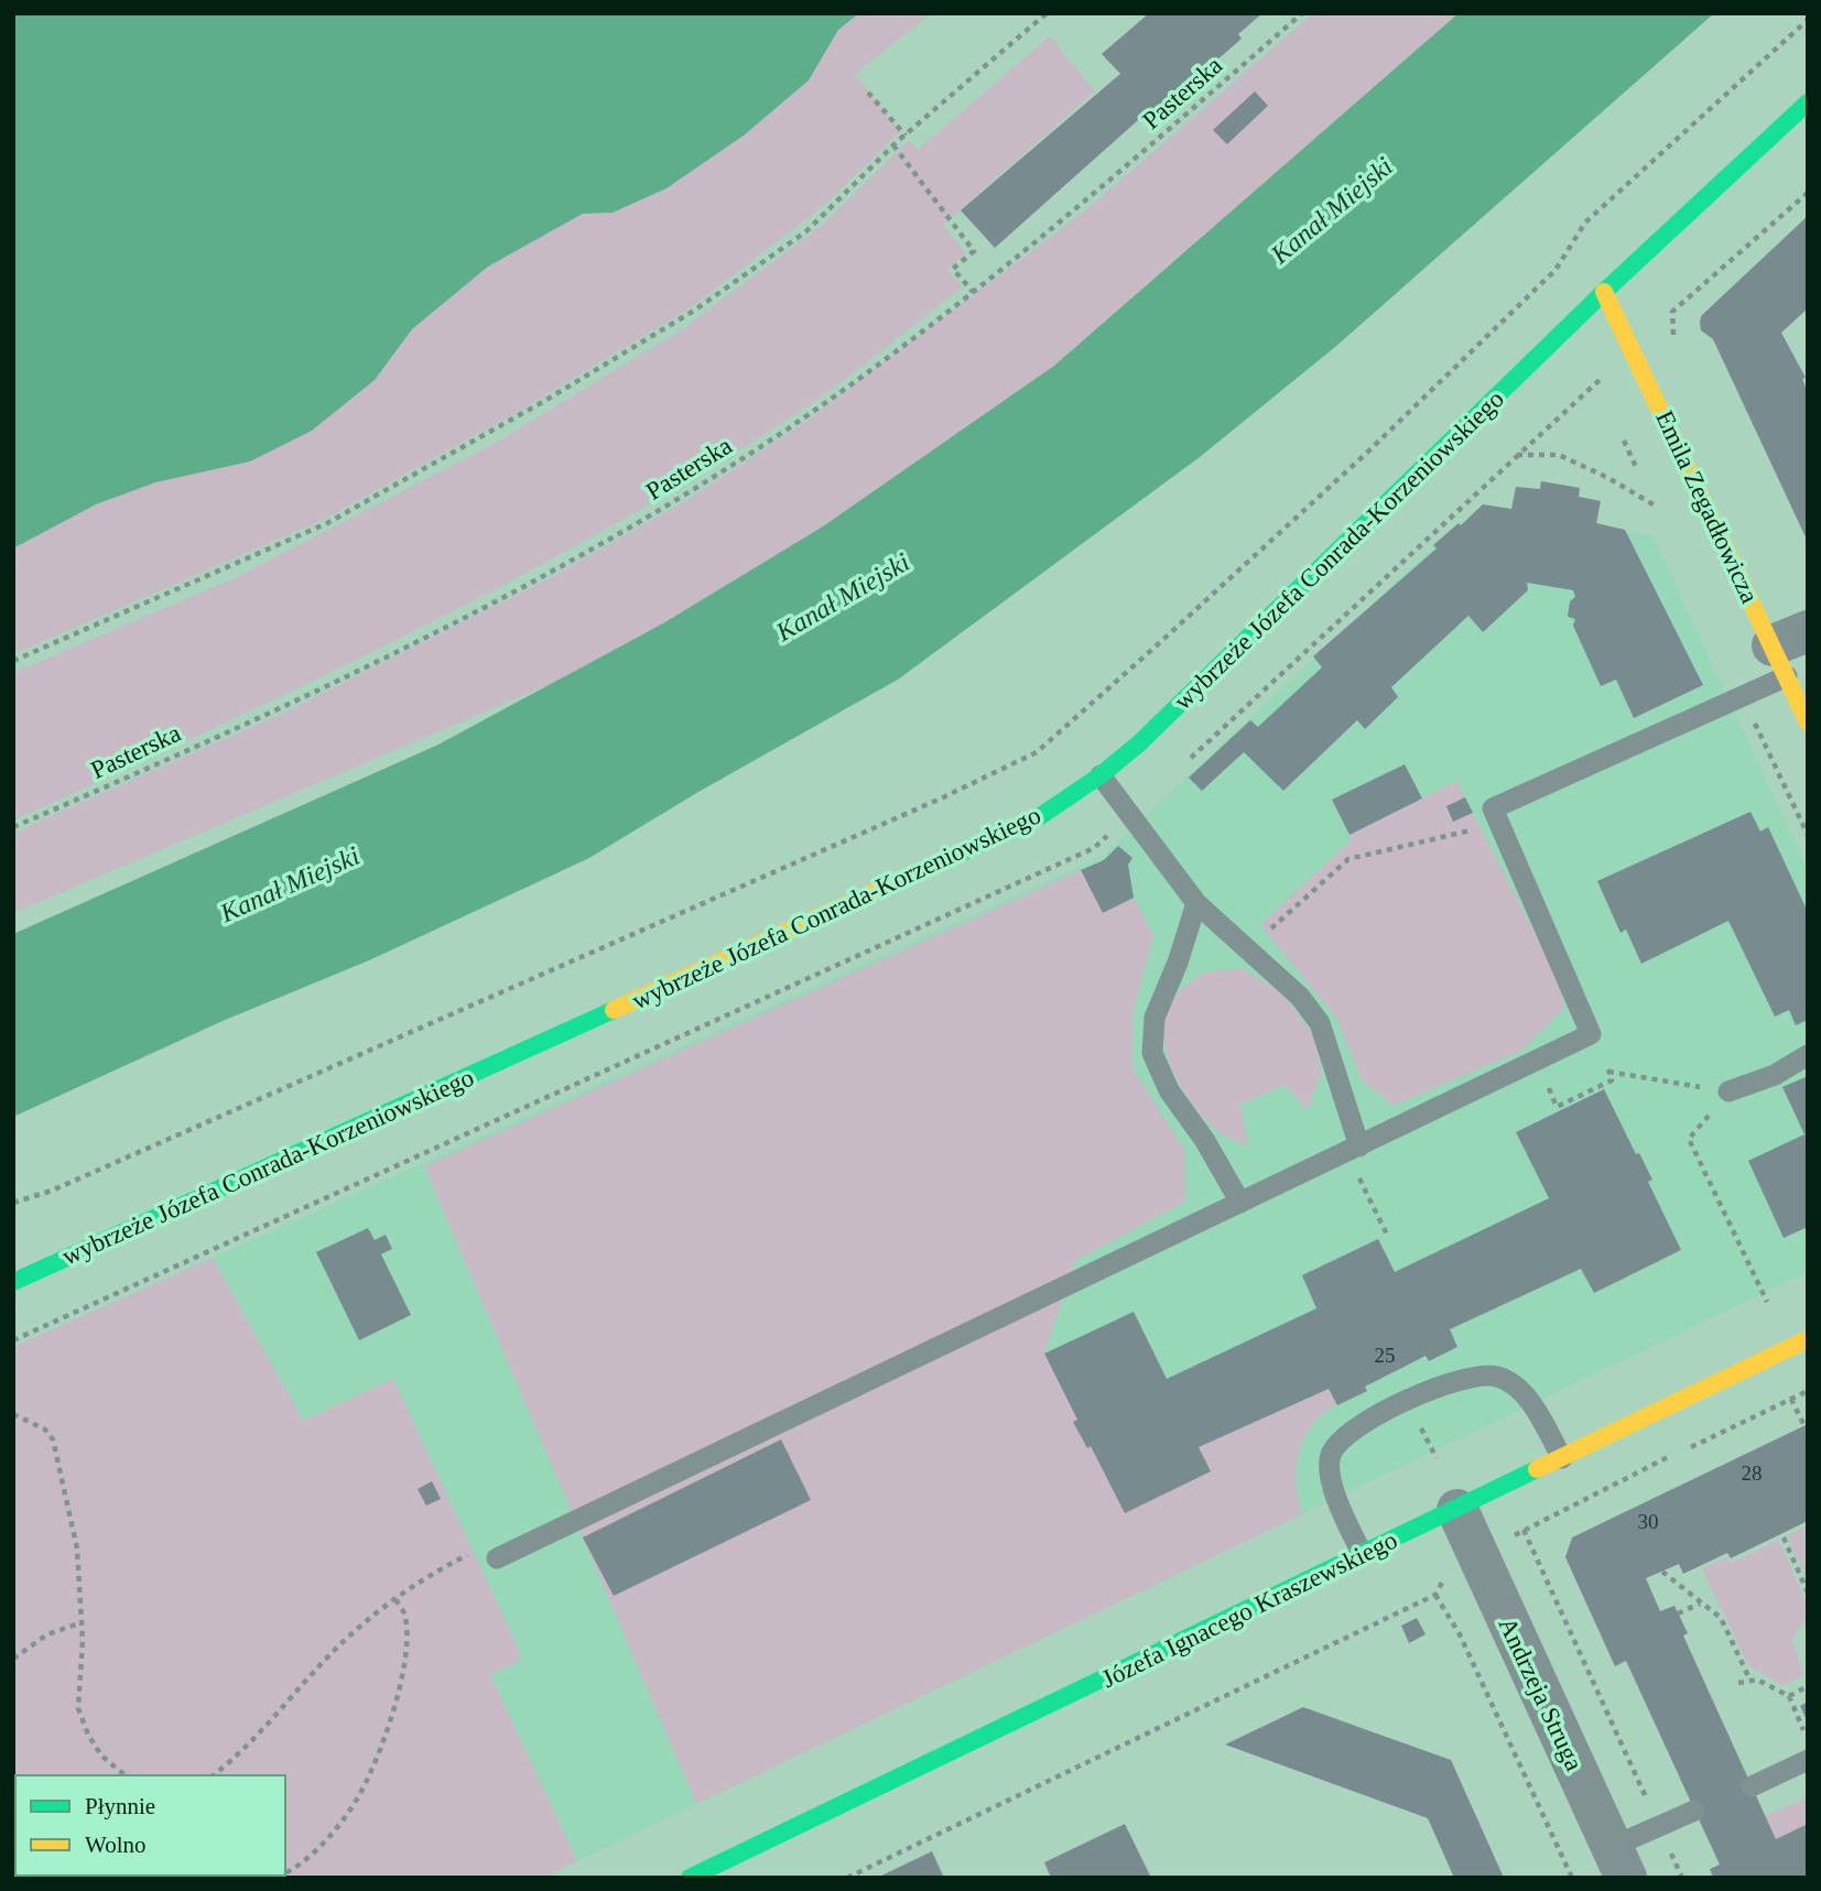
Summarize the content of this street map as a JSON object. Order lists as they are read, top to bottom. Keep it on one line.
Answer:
{"streets":{"street":["Emila Zegadłowicza","wybrzeże Józefa Conrada-Korzeniowskiego","Józefa Ignacego Kraszewskiego","Andrzeja Struga"],"path":["Pasterska"]},"crossings":[["Emila Zegadłowicza","wybrzeże Józefa Conrada-Korzeniowskiego"],["Józefa Ignacego Kraszewskiego","Andrzeja Struga"]],"water":["Kanał Miejski"],"house_numbers":["25","28","30"],"legend":["Płynnie","Wolno"]}
